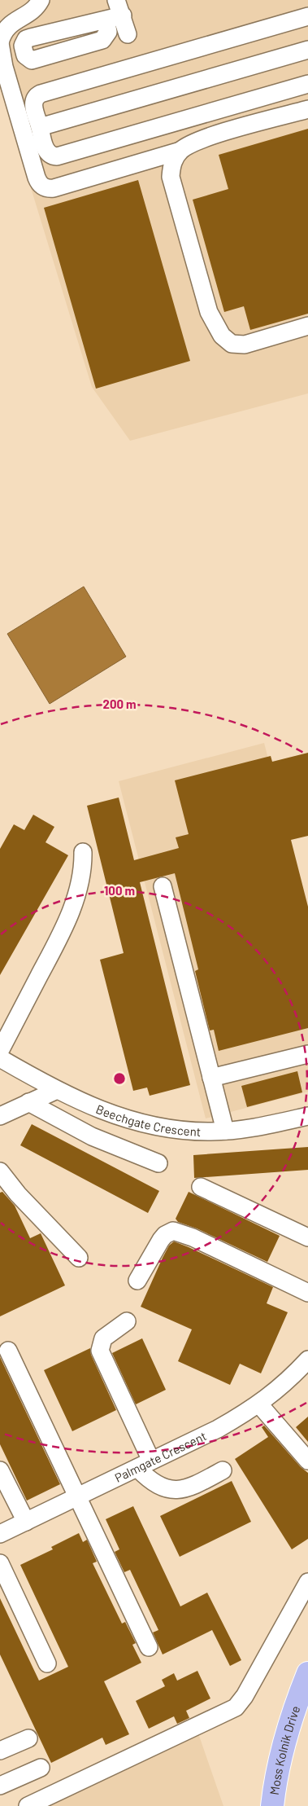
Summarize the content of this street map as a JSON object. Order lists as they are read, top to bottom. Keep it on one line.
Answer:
{"streets":{"main road":["Moss Kolnik Drive"],"lane":["Beechgate Crescent","Palmgate Crescent"]},"rings":["200 m","100 m"]}
